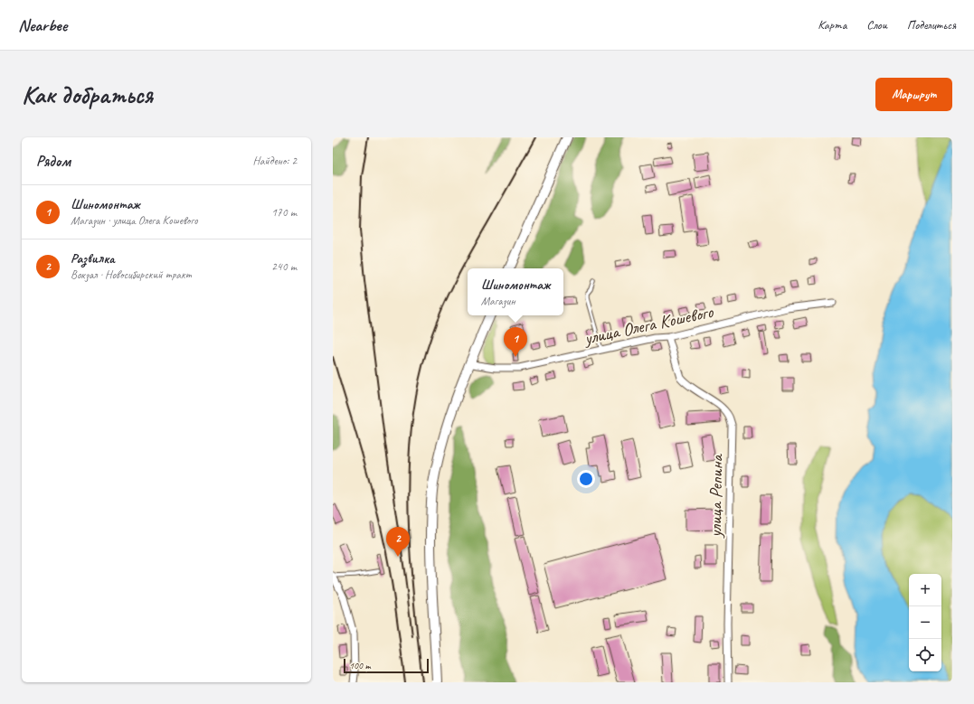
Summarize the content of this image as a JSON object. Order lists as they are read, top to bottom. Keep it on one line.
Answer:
{"streets":{"street":["улица Олега Кошевого","улица Репина"]},"crossings":[["улица Олега Кошевого","улица Репина"]],"scale_bar":"100 m","page":{"header":"Nearbee","nav":["Карта","Слои","Поделиться"],"buttons":"Маршрут","title":"Как добраться","heading":["Рядом","Найдено: 2"],"list":[{"mark":"1","name":"Шиномонтаж","note":"Магазин · улица Олега Кошевого","value":"170 m"},{"mark":"2","name":"Развилка","note":"Вокзал · Новосибирский тракт","value":"240 m"}],"popup":["Шиномонтаж","Магазин"],"pins":["1","2"],"map_buttons":["+","−"],"scale":"100 m"}}
